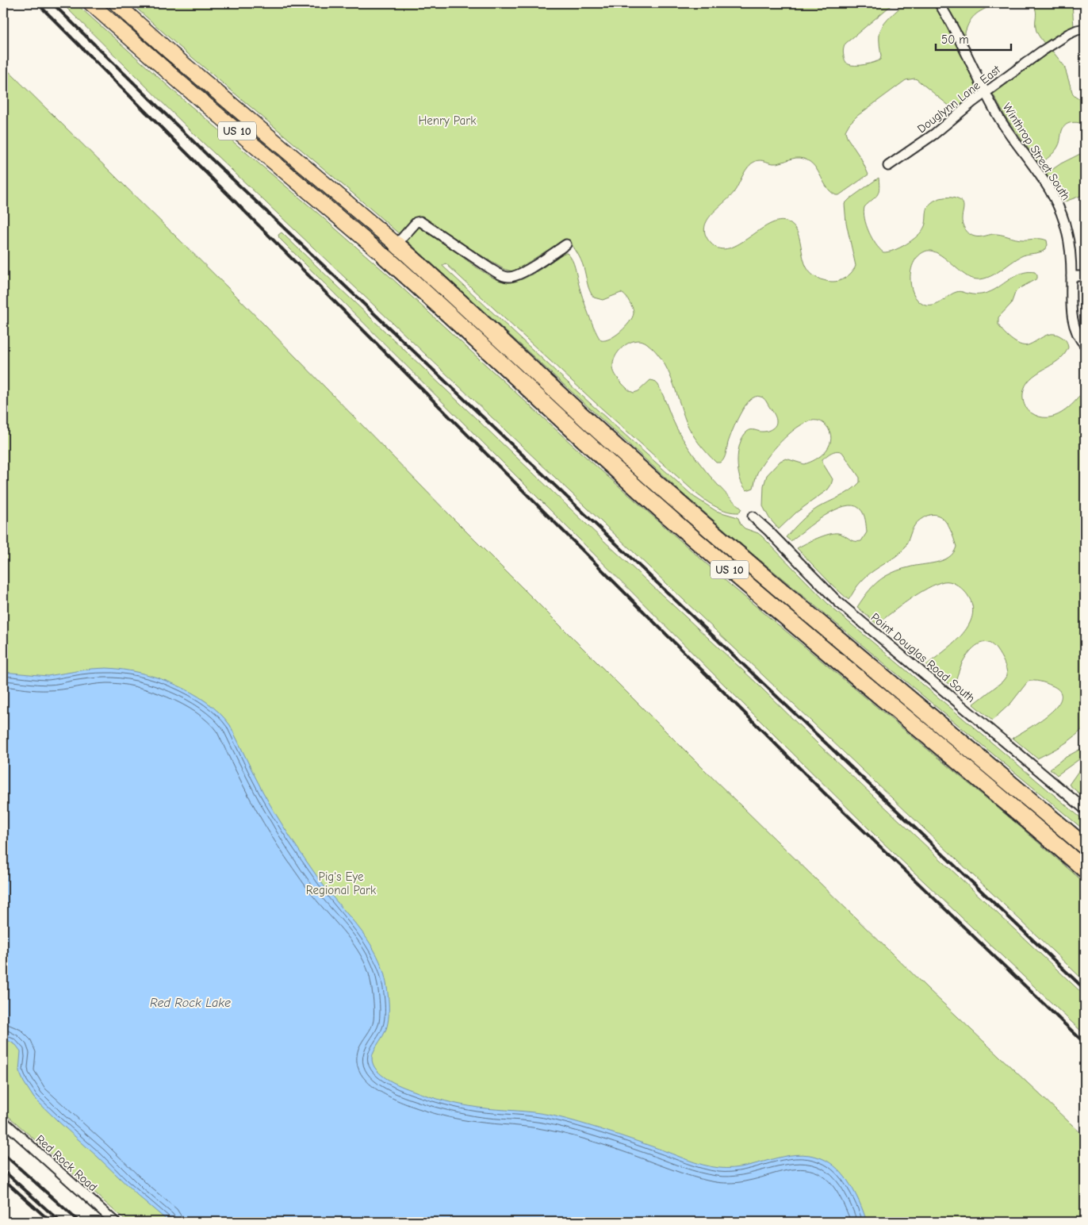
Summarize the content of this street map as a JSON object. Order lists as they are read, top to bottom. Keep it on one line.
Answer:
{"streets":{"highway":["US 10"],"street":["Douglynn Lane East","Winthrop Street South","Point Douglas Road South","Red Rock Road"]},"crossings":[["Douglynn Lane East","Winthrop Street South"]],"water":["Red Rock Lake"],"parks":["Henry Park","Pig's Eye Regional Park"],"scale_bar":"50 m"}
